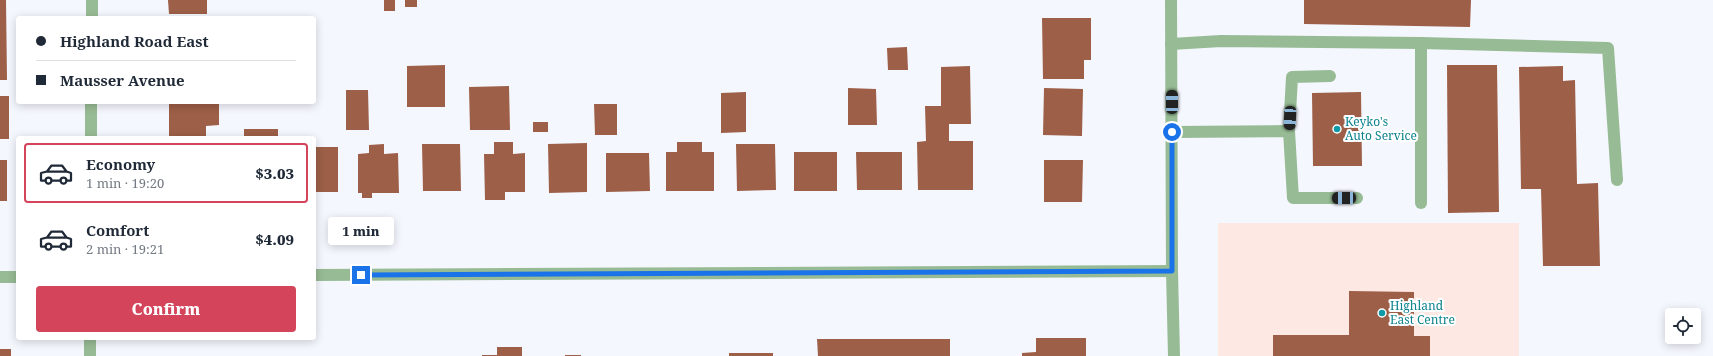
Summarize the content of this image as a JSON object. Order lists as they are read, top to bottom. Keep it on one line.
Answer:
{"places":["Keyko's Auto Service","Highland East Centre"],"page":{"banner":["Highland Road East","Mausser Avenue"],"list":[{"name":"Economy","note":"1 min · 19:20","value":"$3.03"},{"name":"Comfort","note":"2 min · 19:21","value":"$4.09"}],"bubble":"1 min","buttons":"Confirm"}}
